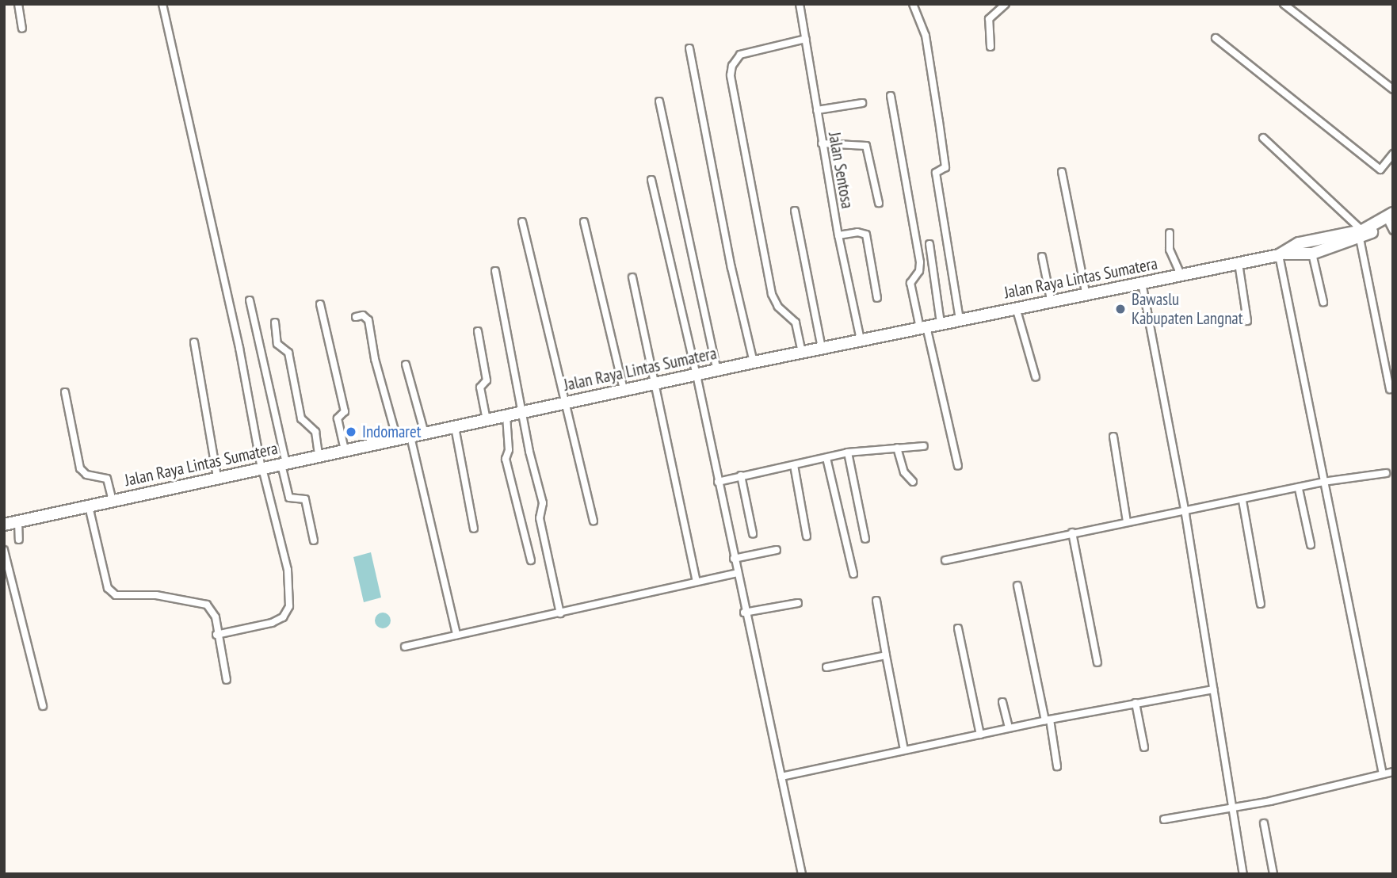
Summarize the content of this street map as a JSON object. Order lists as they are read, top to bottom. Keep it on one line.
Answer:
{"streets":{"highway":["Jalan Raya Lintas Sumatera"],"street":["Jalan Sentosa"]},"crossings":[["Jalan Sentosa","Jalan Raya Lintas Sumatera"]],"places":["Bawaslu Kabupaten Langnat","Indomaret"]}
